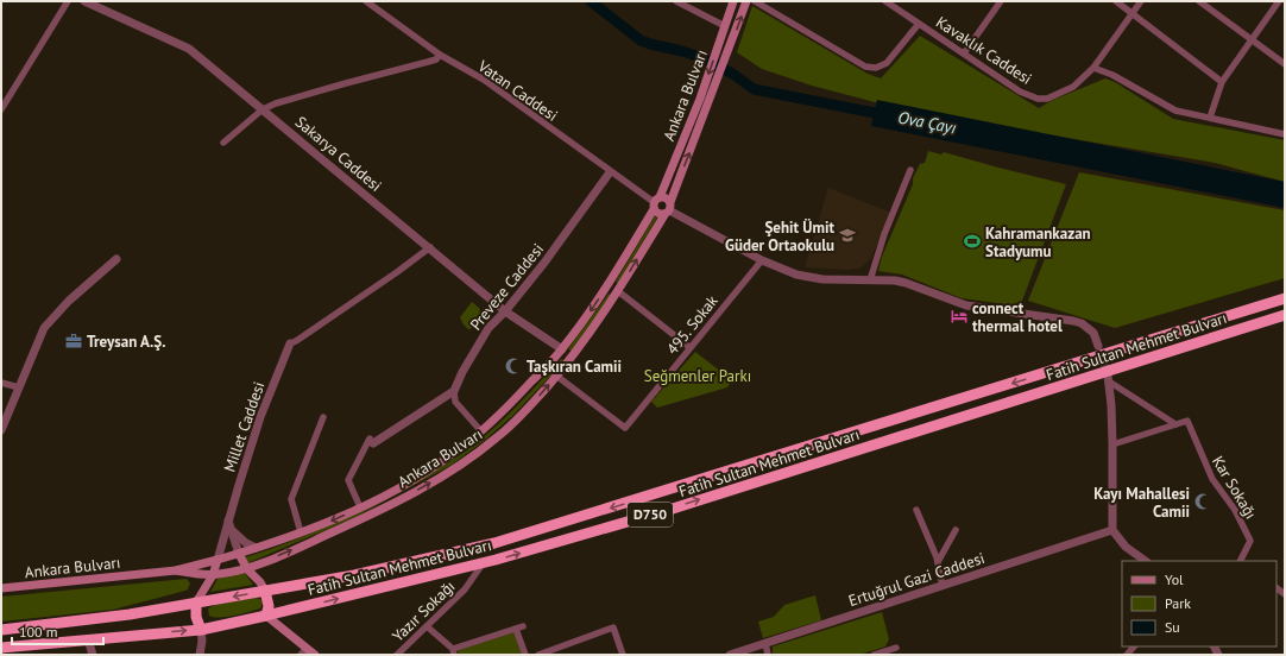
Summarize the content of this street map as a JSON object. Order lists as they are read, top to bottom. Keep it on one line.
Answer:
{"streets":{"highway":["Fatih Sultan Mehmet Bulvarı","D750"],"main road":["Ankara Bulvarı"],"street":["Kavaklık Caddesi","Vatan Caddesi","Sakarya Caddesi","Preveze Caddesi","495. Sokak","Millet Caddesi","Kar Sokağı","Ertuğrul Gazi Caddesi","Yazır Sokağı"]},"crossings":[["Vatan Caddesi","Ankara Bulvarı"],["Vatan Caddesi","Preveze Caddesi"],["Ankara Bulvarı","Sakarya Caddesi"],["Ankara Bulvarı","495. Sokak"],["Ankara Bulvarı","Millet Caddesi"],["Sakarya Caddesi","Preveze Caddesi"],["Fatih Sultan Mehmet Bulvarı","Yazır Sokağı"]],"water":["Ova Çayı"],"parks":["Seğmenler Parkı"],"places":{"school or university":["Şehit Ümit Güder Ortaokulu"],"sports":["Kahramankazan Stadyumu"],"hotel":["connect thermal hotel"],"office":["Treysan A.Ş."],"mosque":["Taşkıran Camii","Kayı Mahallesi Camii"]},"legend":["Yol","Park","Su"],"scale_bar":"100 m"}
